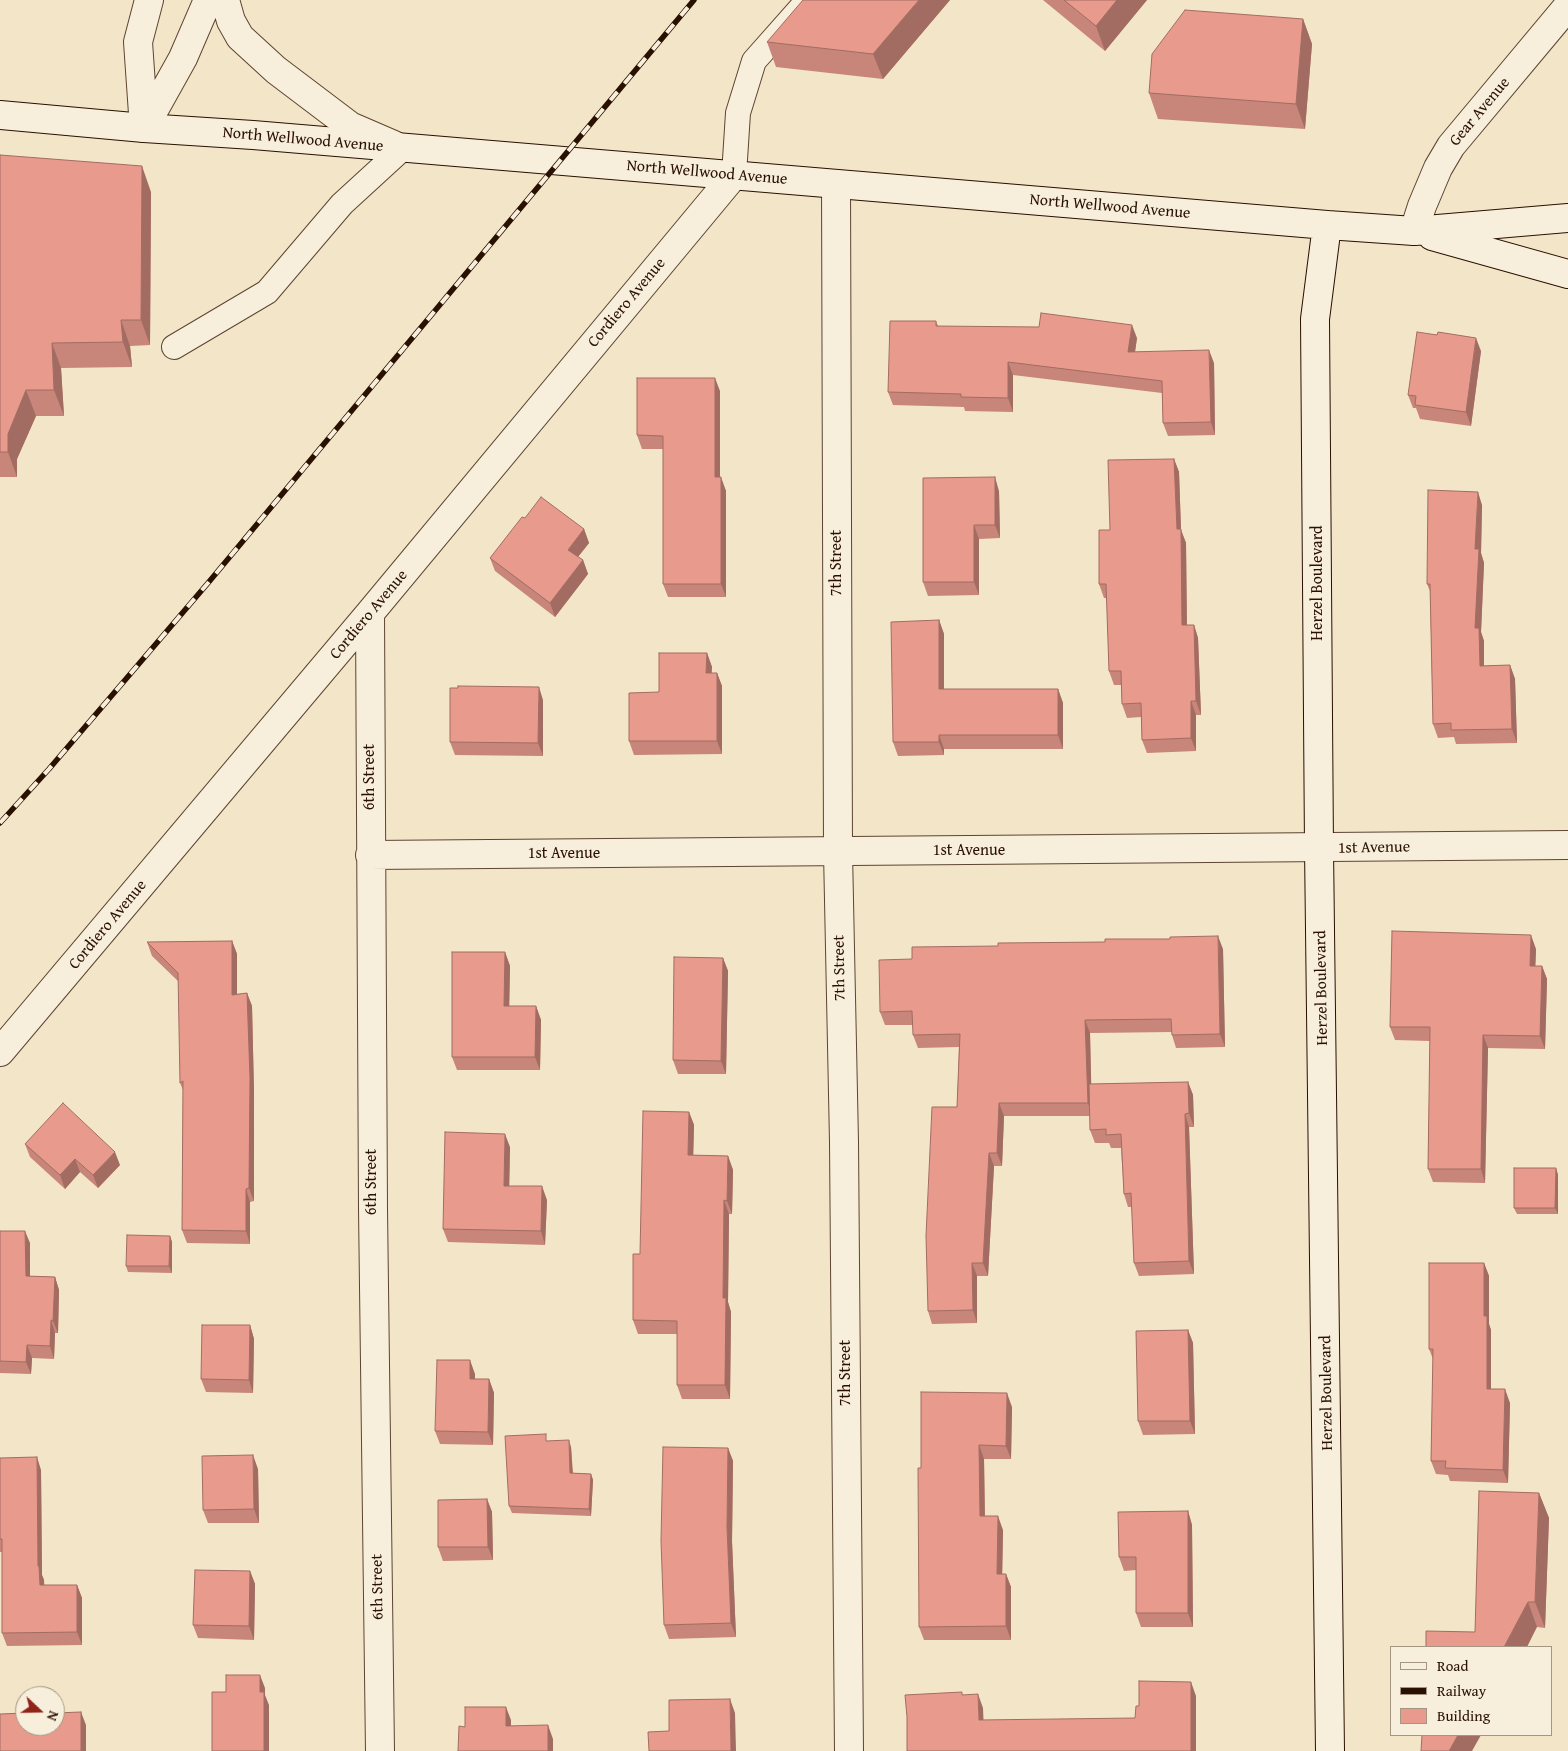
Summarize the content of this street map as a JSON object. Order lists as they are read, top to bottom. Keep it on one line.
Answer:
{"streets":{"street":["Gear Avenue","North Wellwood Avenue","Cordiero Avenue","7th Street","Herzel Boulevard","6th Street","1st Avenue"]},"crossings":[["Gear Avenue","North Wellwood Avenue"],["North Wellwood Avenue","Cordiero Avenue"],["North Wellwood Avenue","7th Street"],["North Wellwood Avenue","Herzel Boulevard"],["Cordiero Avenue","6th Street"],["7th Street","1st Avenue"],["Herzel Boulevard","1st Avenue"],["6th Street","1st Avenue"]],"legend":["Road","Railway","Building"],"north":"right"}
